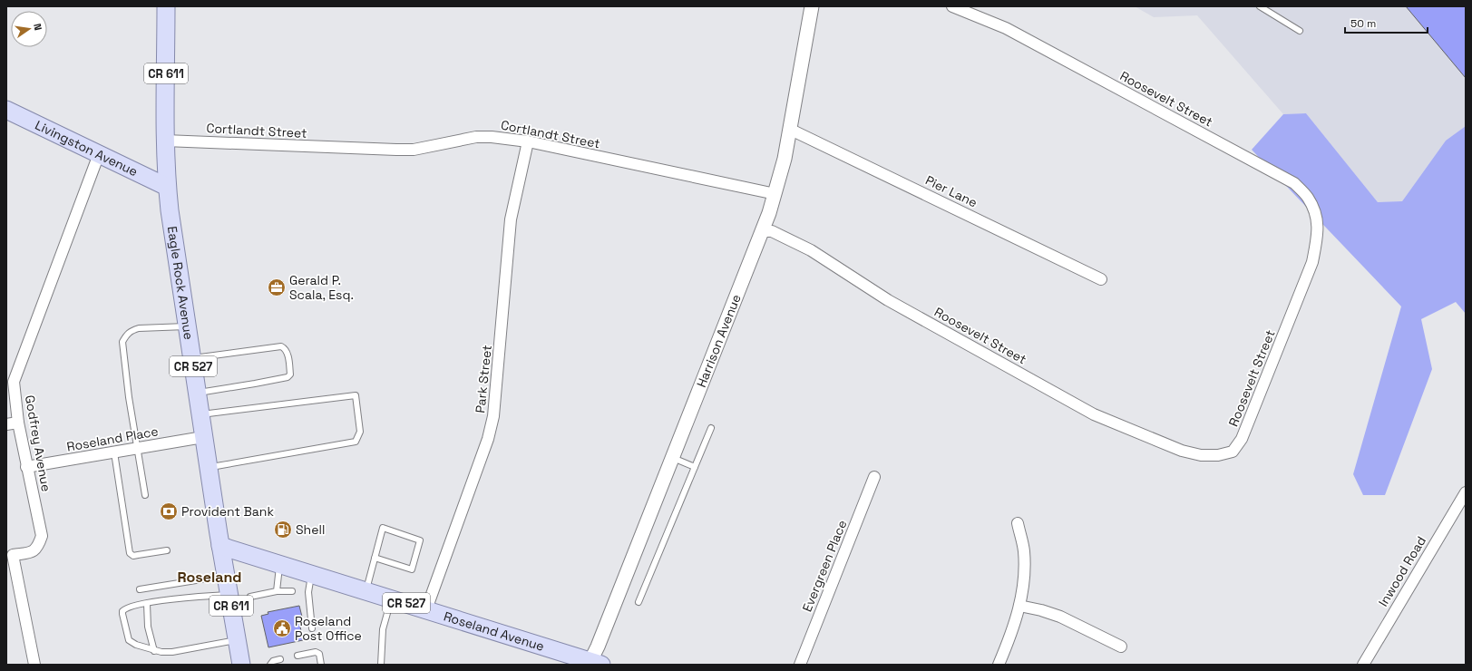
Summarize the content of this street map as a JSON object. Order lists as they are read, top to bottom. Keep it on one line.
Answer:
{"streets":{"main road":["CR 611","Livingston Avenue","Eagle Rock Avenue","CR 527","Roseland Avenue"],"street":["Roosevelt Street","Cortlandt Street","Pier Lane","Harrison Avenue","Park Street","Roseland Place","Godfrey Avenue","Evergreen Place","Inwood Road"]},"crossings":[["Roosevelt Street","Harrison Avenue"],["Cortlandt Street","Eagle Rock Avenue"],["Cortlandt Street","Harrison Avenue"],["Cortlandt Street","Park Street"],["Livingston Avenue","Eagle Rock Avenue"],["Livingston Avenue","Godfrey Avenue"],["Pier Lane","Harrison Avenue"],["Eagle Rock Avenue","Roseland Place"],["Eagle Rock Avenue","Roseland Avenue"],["Harrison Avenue","Roseland Avenue"],["Park Street","Roseland Avenue"],["Roseland Place","Godfrey Avenue"]],"districts":["Roseland"],"places":{"office":["Gerald P. Scala, Esq."],"bank":["Provident Bank"],"fuel station":["Shell"],"public building":["Roseland Post Office"]},"scale_bar":"50 m","north":"right"}
